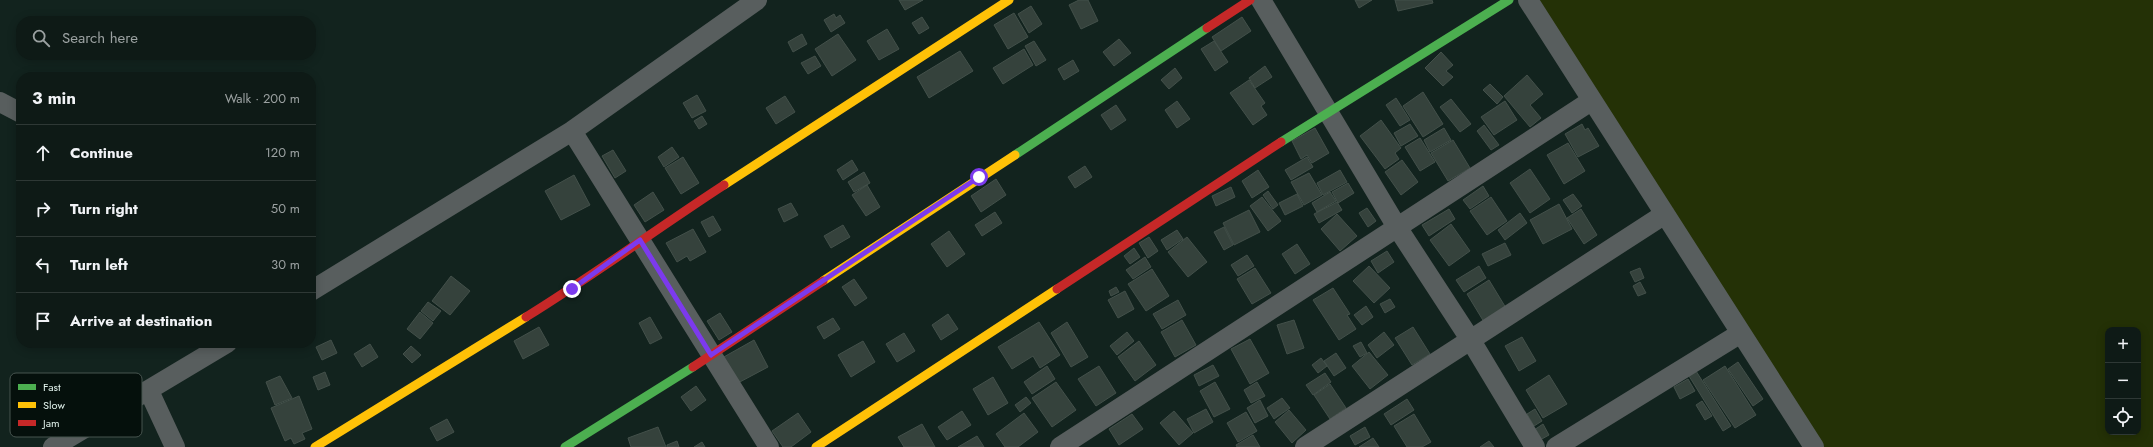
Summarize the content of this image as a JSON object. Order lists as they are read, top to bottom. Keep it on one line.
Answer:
{"legend":["Fast","Slow","Jam"],"page":{"search":"Search here","heading":["3 min","Walk · 200 m"],"list":[["Continue","120 m"],["Turn right","50 m"],["Turn left","30 m"],"Arrive at destination"],"map_buttons":["+","−"]}}
